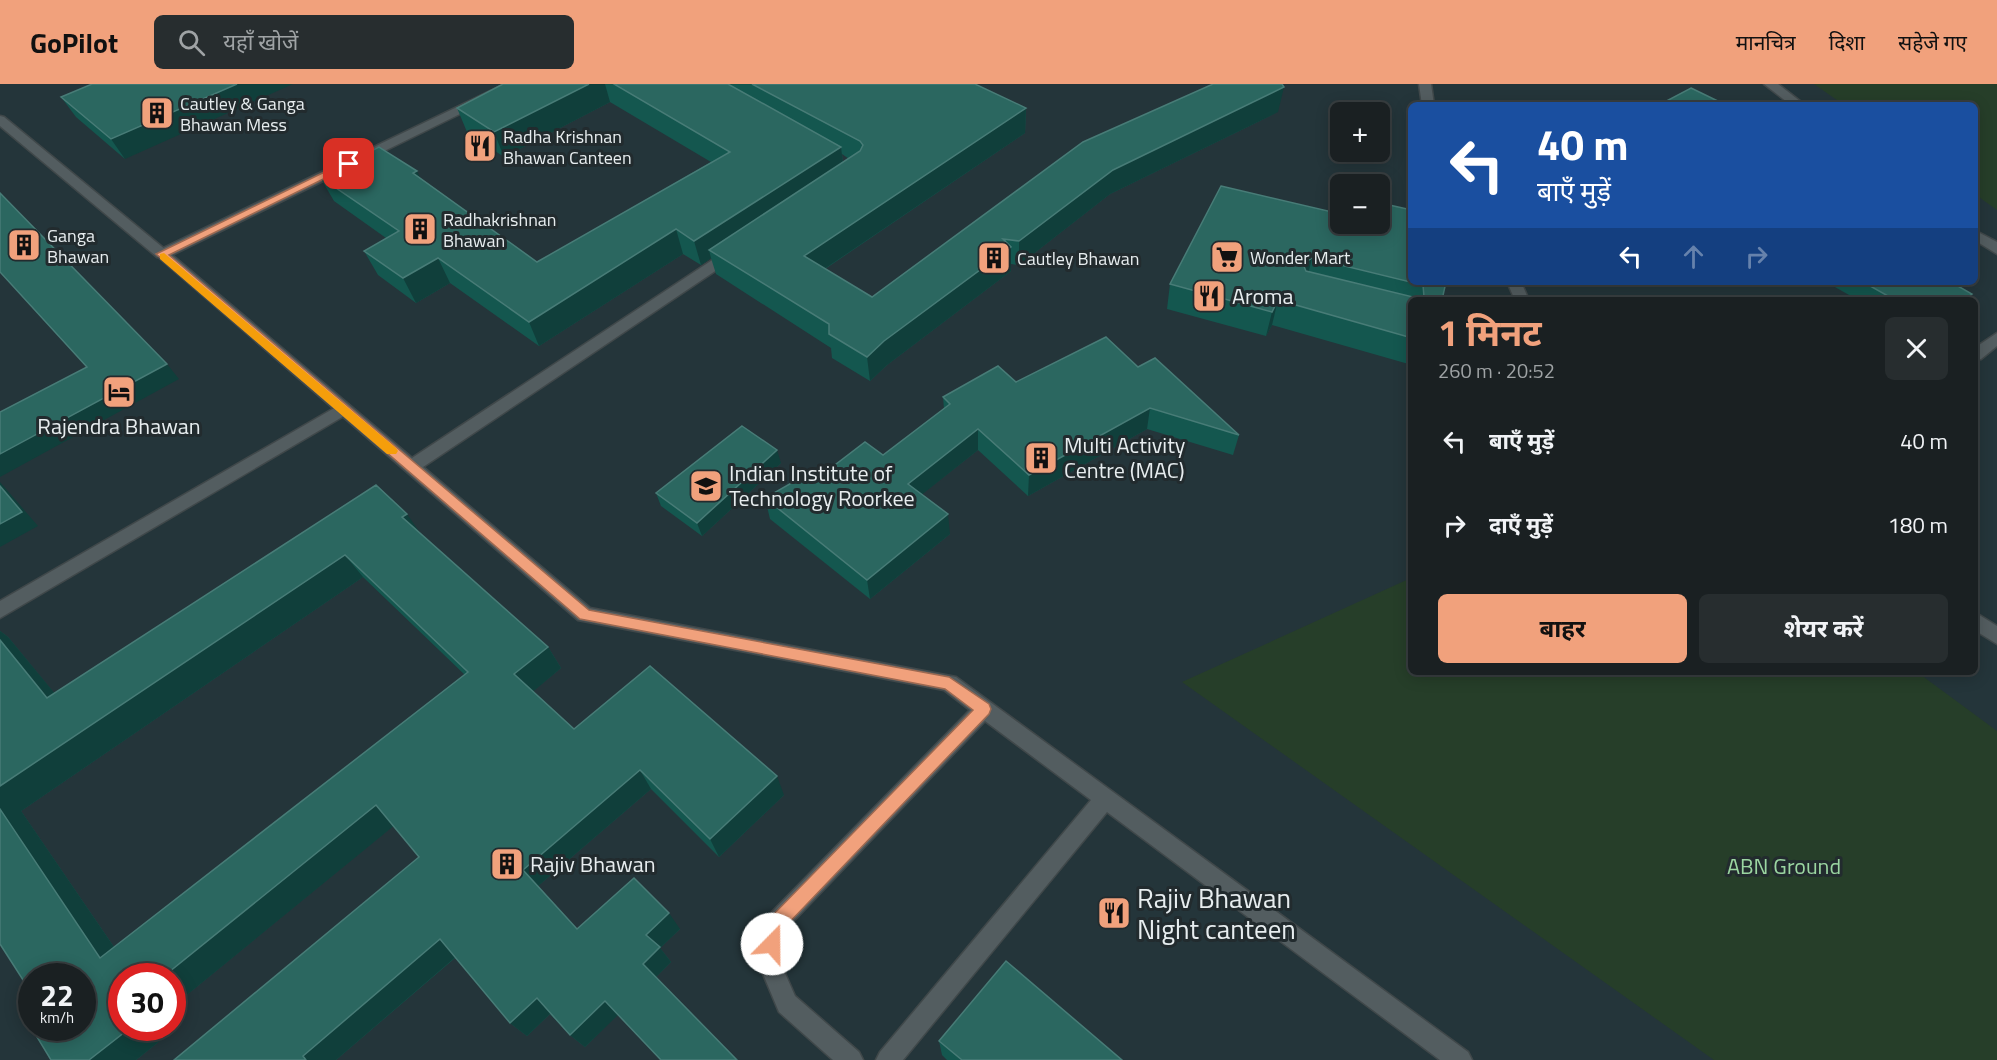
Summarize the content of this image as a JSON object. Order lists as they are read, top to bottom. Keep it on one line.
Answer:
{"parks":["ABN Ground"],"places":{"building":["Cautley & Ganga Bhawan Mess","Radhakrishnan Bhawan","Ganga Bhawan","Cautley Bhawan","Multi Activity Centre (MAC)","Rajiv Bhawan"],"restaurant":["Radha Krishnan Bhawan Canteen","Aroma","Rajiv Bhawan Night canteen"],"supermarket":["Wonder Mart"],"hotel":["Rajendra Bhawan"],"school or university":["Indian Institute of Technology Roorkee"]},"page":{"header":"GoPilot","search":"यहाँ खोजें","nav":["मानचित्र","दिशा","सहेजे गए"],"map_buttons":["+","−"],"turn":["40 m","बाएँ मुड़ें"],"heading":["1 मिनट","260 m · 20:52"],"list":[{"name":"बाएँ मुड़ें","value":"40 m"},{"name":"दाएँ मुड़ें","value":"180 m"}],"buttons":["बाहर","शेयर करें"],"speed":"22 km/h","limit":"30"}}
